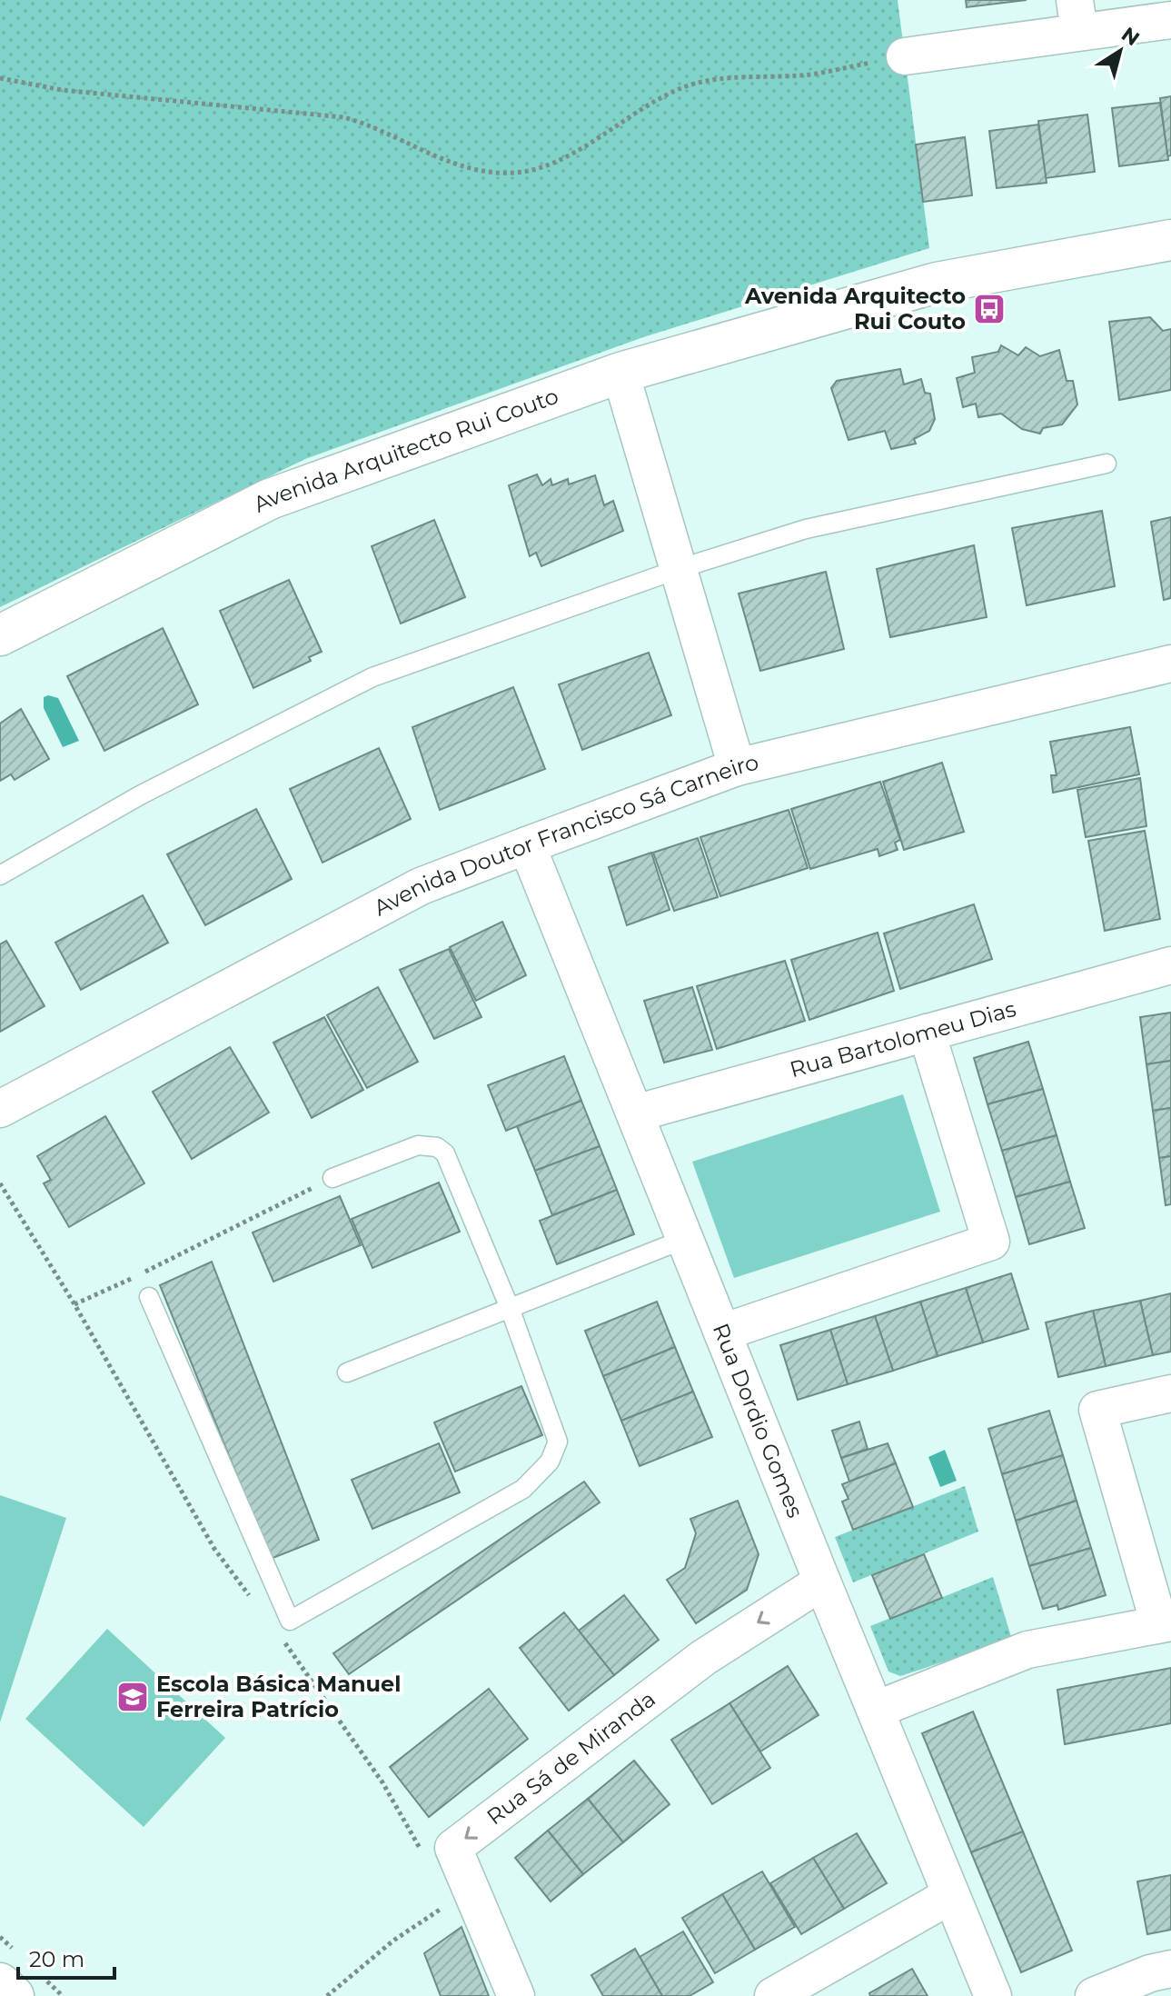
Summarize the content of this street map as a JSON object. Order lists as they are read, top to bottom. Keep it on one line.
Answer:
{"streets":{"street":["Avenida Arquitecto Rui Couto","Avenida Doutor Francisco Sá Carneiro","Rua Bartolomeu Dias","Rua Dordio Gomes","Rua Sá de Miranda"]},"crossings":[["Avenida Doutor Francisco Sá Carneiro","Rua Dordio Gomes"],["Rua Bartolomeu Dias","Rua Dordio Gomes"],["Rua Dordio Gomes","Rua Sá de Miranda"]],"places":{"bus stop":["Avenida Arquitecto Rui Couto"],"school or university":["Escola Básica Manuel Ferreira Patrício"]},"scale_bar":"20 m","north":"top right"}
